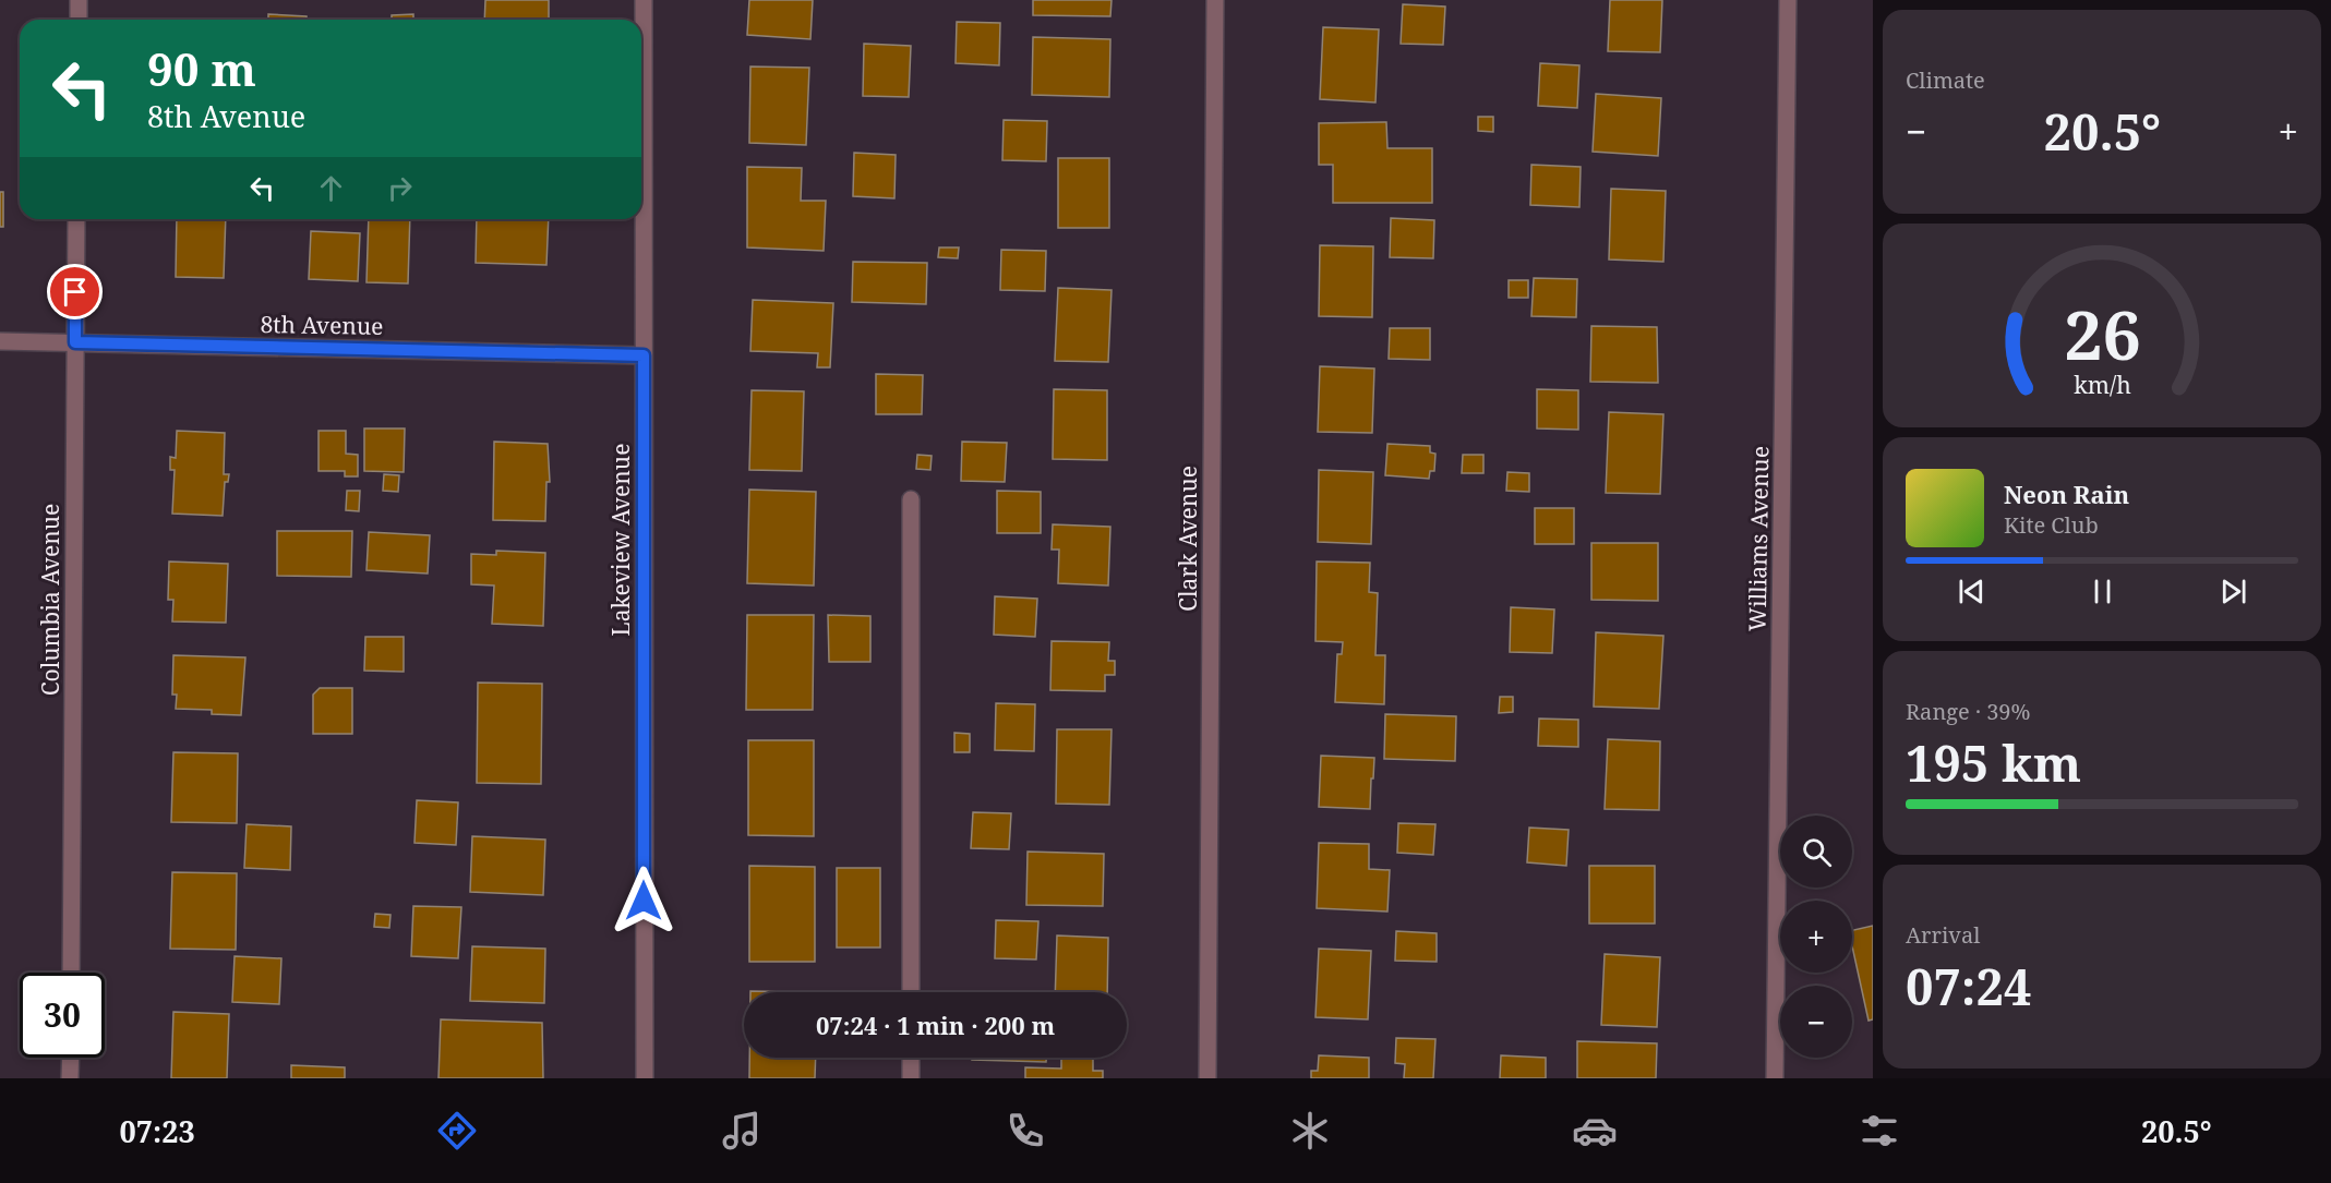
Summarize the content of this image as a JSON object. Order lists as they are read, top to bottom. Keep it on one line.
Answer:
{"streets":{"street":["8th Avenue","Clark Avenue","Williams Avenue","Lakeview Avenue","Columbia Avenue"]},"crossings":[["8th Avenue","Lakeview Avenue"],["8th Avenue","Columbia Avenue"]],"page":{"tile":["Climate",["Range · 39%","195 km"],["Arrival","07:24"]],"turn":["90 m","8th Avenue"],"heat":["−","20.5°","+"],"song":["Neon Rain","Kite Club"],"map_buttons":["+","−"],"limit":"30","trip":"07:24 · 1 min · 200 m","tabs":["07:23","20.5°"],"gauge":["26","km/h"]}}
